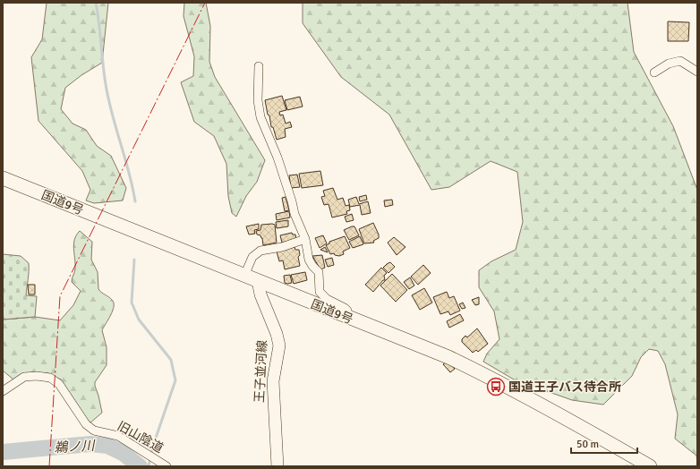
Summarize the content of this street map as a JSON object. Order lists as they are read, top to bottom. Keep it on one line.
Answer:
{"streets":{"highway":["国道9号"],"main road":["王子並河線"],"street":["旧山陰道"]},"crossings":[["国道9号","王子並河線"]],"water":["鵜ノ川"],"places":{"bus stop":["国道王子バス待合所"]},"scale_bar":"50 m"}
